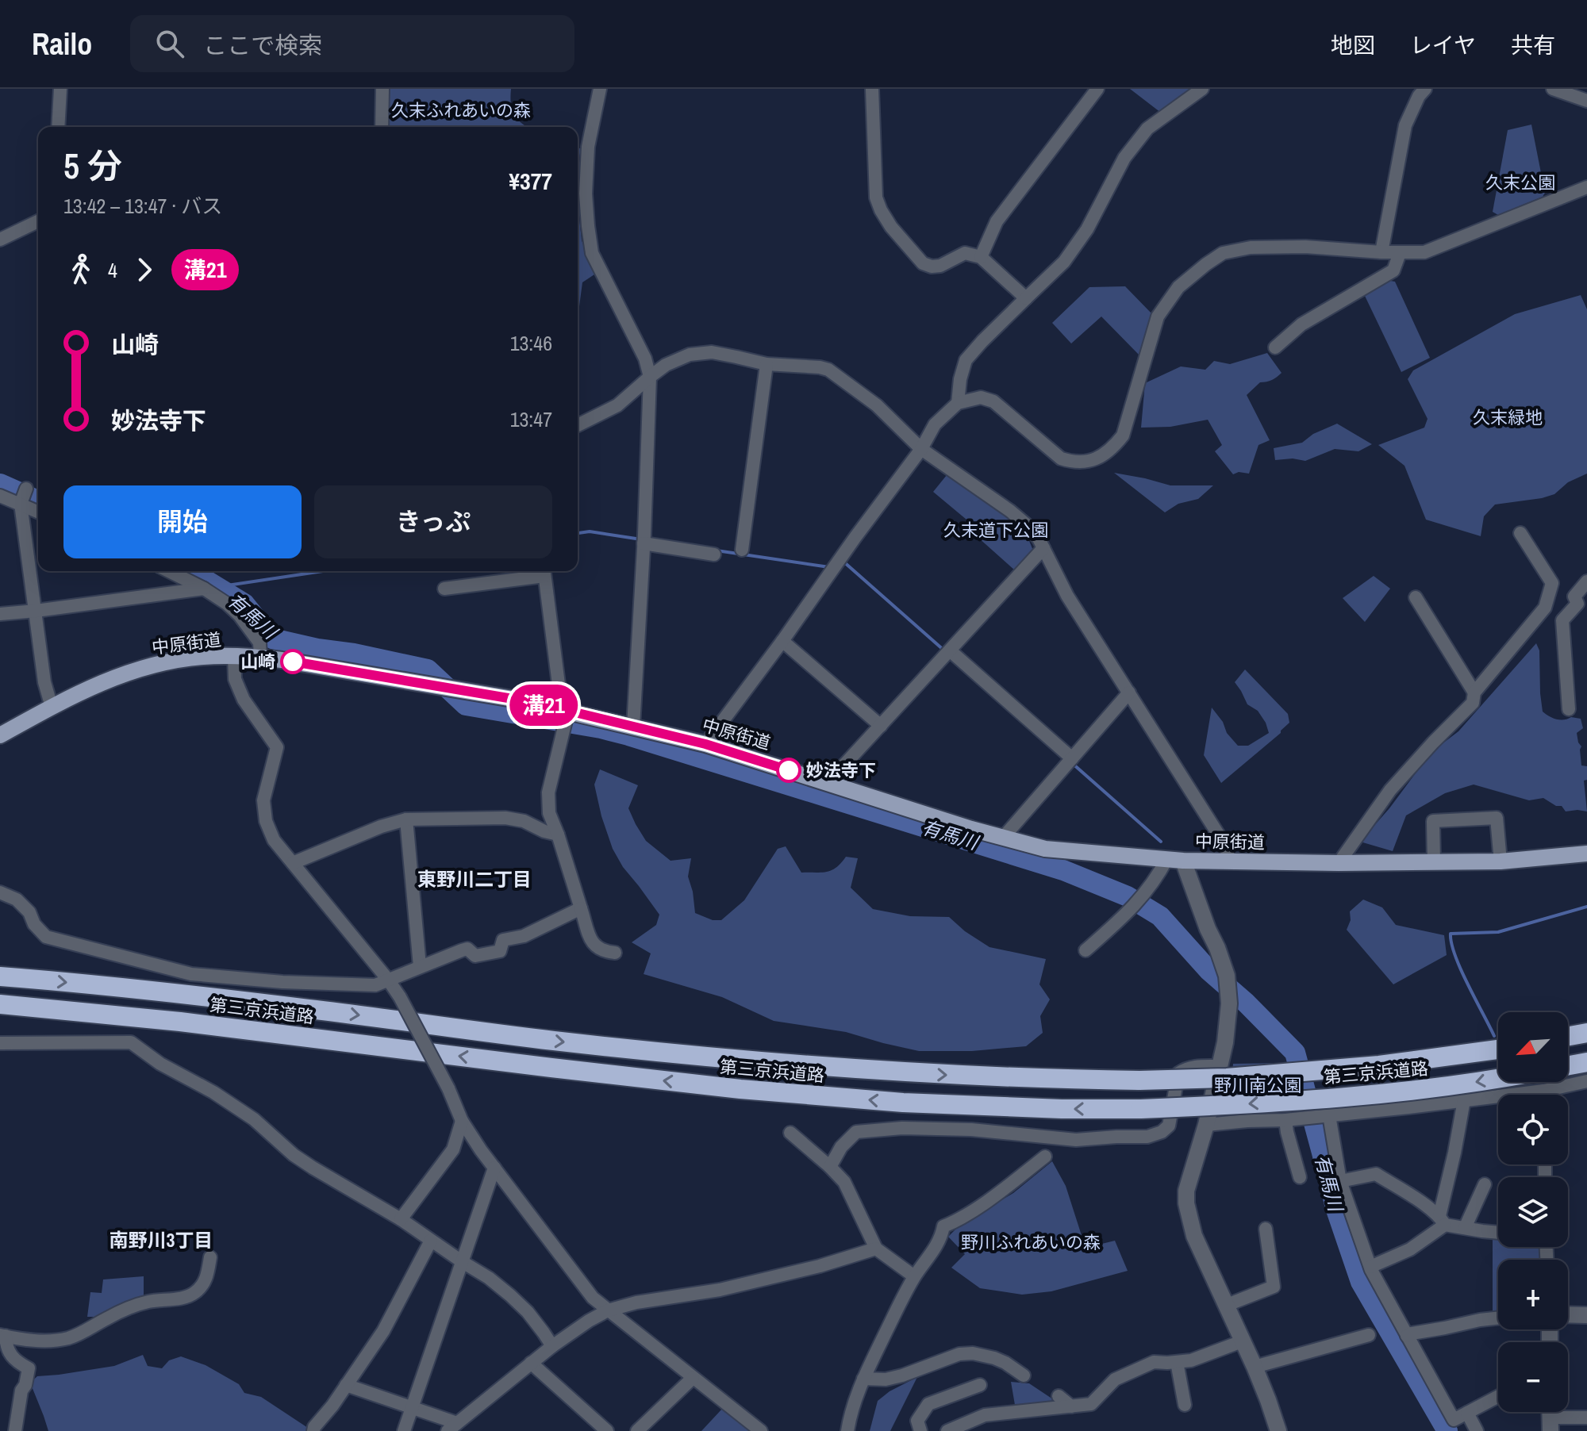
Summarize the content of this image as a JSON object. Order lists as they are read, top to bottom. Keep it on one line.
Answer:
{"streets":{"highway":["第三京浜道路"],"main road":["中原街道"]},"districts":["東野川二丁目","南野川3丁目"],"water":["有馬川"],"parks":["久末ふれあいの森","久末公園","久末緑地","久末道下公園","野川南公園","野川ふれあいの森"],"places":["山崎","妙法寺下"],"lines":["bus line 溝21"],"north":"bottom left","page":{"header":"Railo","search":"ここで検索","nav":["地図","レイヤ","共有"],"on_map":"溝21","heading":["5 分","13:42 – 13:47 · バス","¥377"],"legs":["4","溝21"],"list":[{"name":"山崎","value":"13:46"},{"name":"妙法寺下","value":"13:47"}],"buttons":["開始","きっぷ"],"map_buttons":["+","−"]}}
